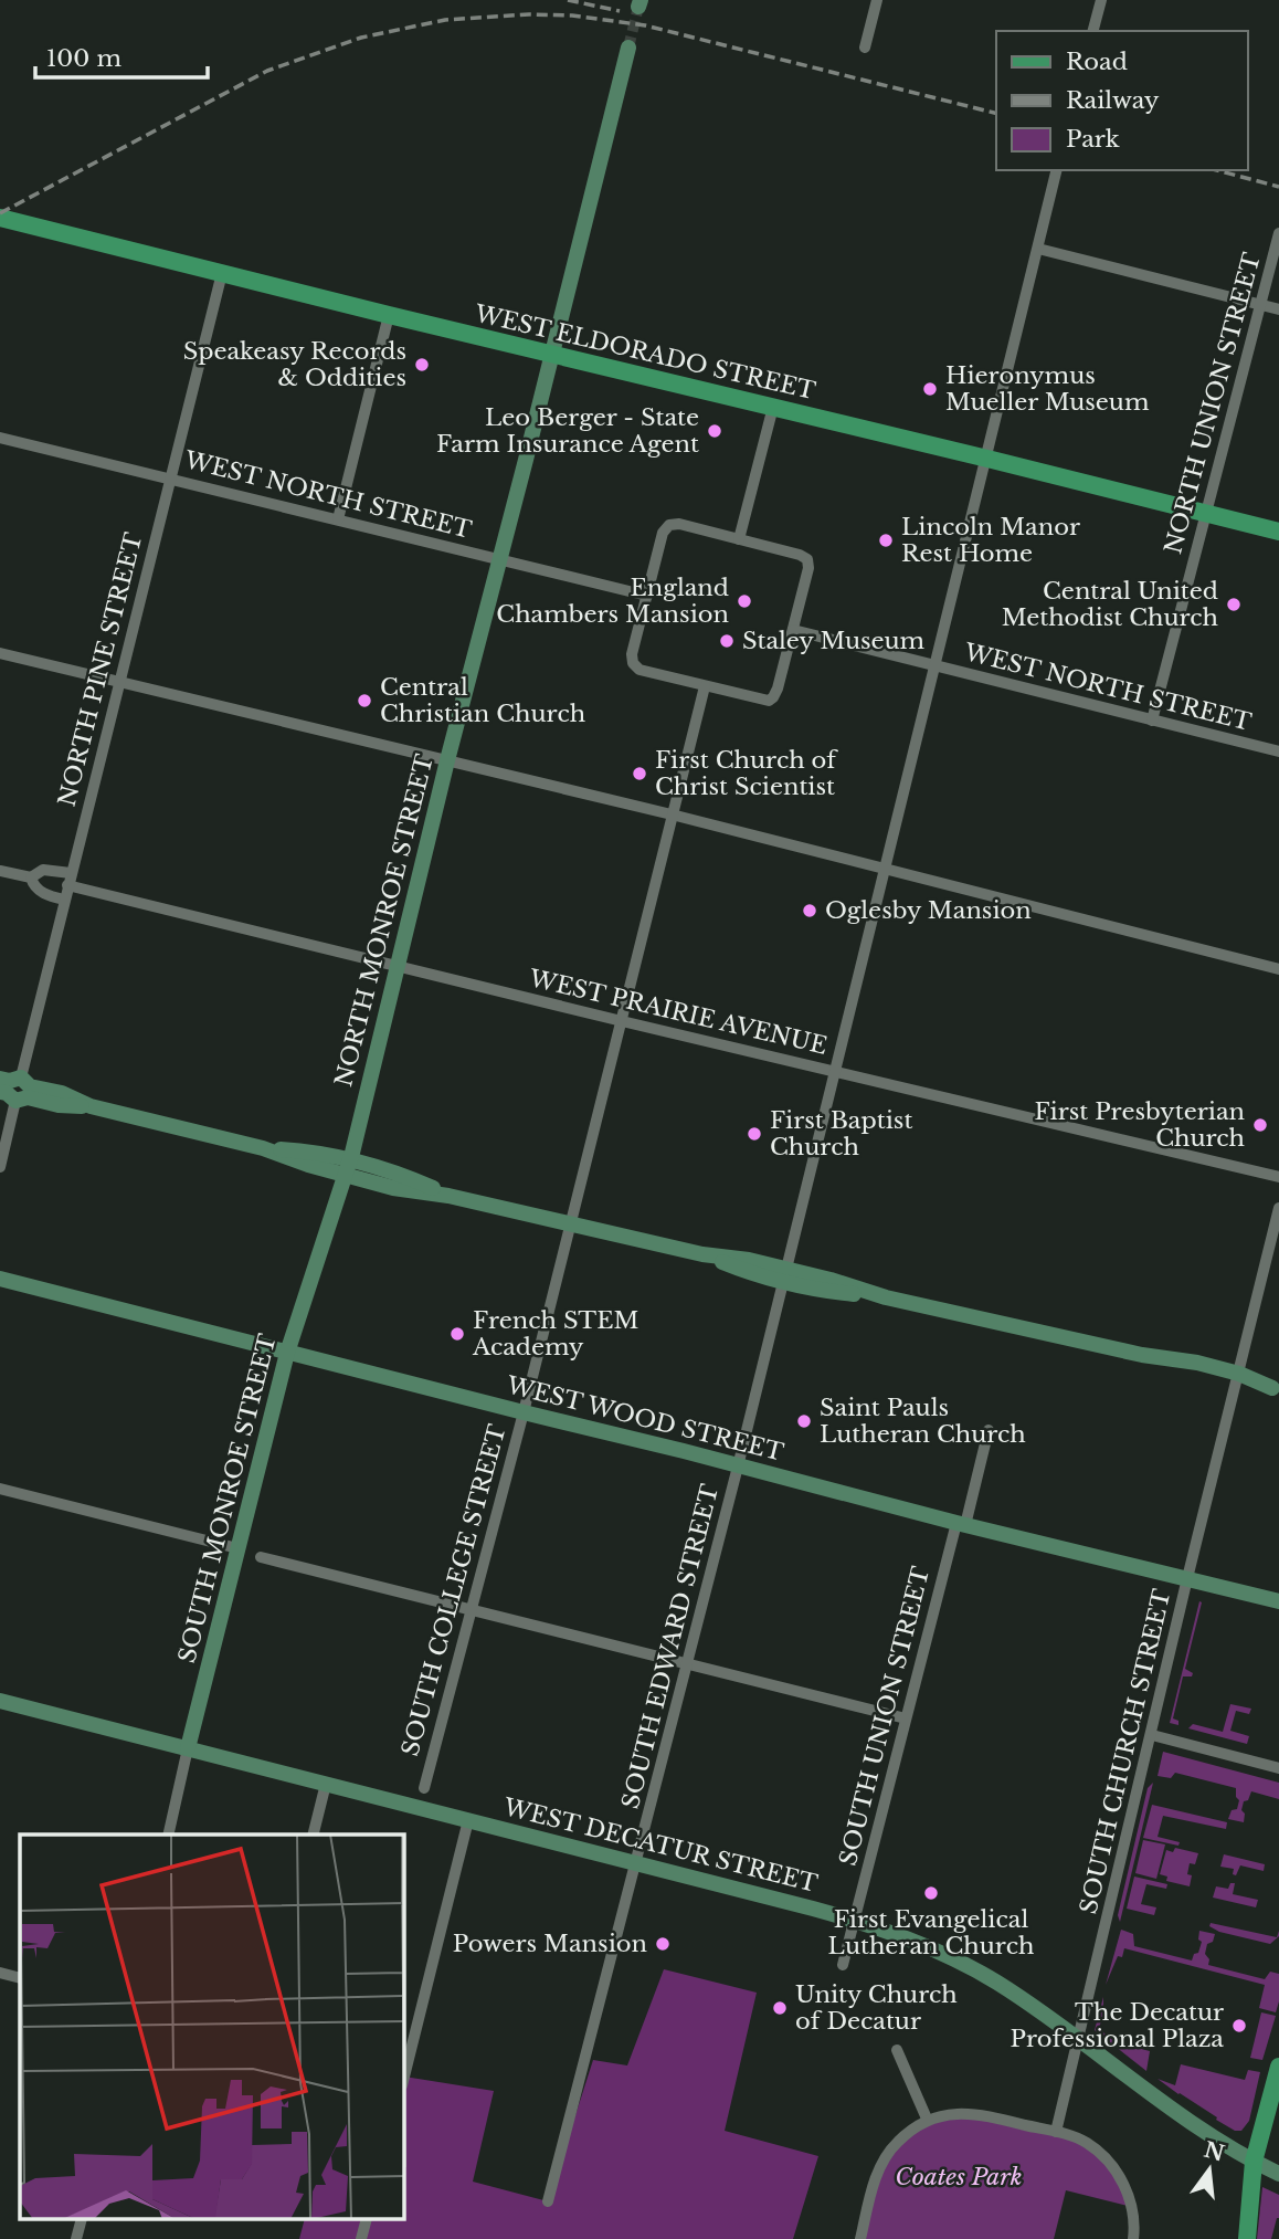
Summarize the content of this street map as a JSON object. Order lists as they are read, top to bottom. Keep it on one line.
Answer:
{"streets":{"main road":["WEST ELDORADO STREET"],"street":["NORTH UNION STREET","WEST NORTH STREET","NORTH PINE STREET","NORTH MONROE STREET","WEST PRAIRIE AVENUE","WEST WOOD STREET","SOUTH MONROE STREET","SOUTH COLLEGE STREET","SOUTH EDWARD STREET","SOUTH UNION STREET","SOUTH CHURCH STREET","WEST DECATUR STREET"]},"crossings":[["WEST ELDORADO STREET","NORTH UNION STREET"],["WEST ELDORADO STREET","NORTH PINE STREET"],["WEST ELDORADO STREET","NORTH MONROE STREET"],["WEST ELDORADO STREET","SOUTH EDWARD STREET"],["NORTH UNION STREET","WEST NORTH STREET"],["WEST NORTH STREET","NORTH PINE STREET"],["WEST NORTH STREET","NORTH MONROE STREET"],["WEST NORTH STREET","SOUTH EDWARD STREET"],["NORTH PINE STREET","WEST PRAIRIE AVENUE"],["NORTH MONROE STREET","WEST PRAIRIE AVENUE"],["NORTH MONROE STREET","SOUTH MONROE STREET"],["WEST PRAIRIE AVENUE","SOUTH COLLEGE STREET"],["WEST PRAIRIE AVENUE","SOUTH EDWARD STREET"],["WEST WOOD STREET","SOUTH MONROE STREET"],["WEST WOOD STREET","SOUTH COLLEGE STREET"],["WEST WOOD STREET","SOUTH EDWARD STREET"],["WEST WOOD STREET","SOUTH UNION STREET"],["WEST WOOD STREET","SOUTH CHURCH STREET"],["SOUTH MONROE STREET","WEST DECATUR STREET"],["SOUTH EDWARD STREET","WEST DECATUR STREET"],["SOUTH UNION STREET","WEST DECATUR STREET"],["SOUTH CHURCH STREET","WEST DECATUR STREET"]],"parks":["Coates Park"],"places":["Speakeasy Records & Oddities","Hieronymus Mueller Museum","Leo Berger - State Farm Insurance Agent","Lincoln Manor Rest Home","England Chambers Mansion","Central United Methodist Church","Staley Museum","Central Christian Church","First Church of Christ Scientist","Oglesby Mansion","First Presbyterian Church","First Baptist Church","French STEM Academy","Saint Pauls Lutheran Church","First Evangelical Lutheran Church","Powers Mansion","Unity Church of Decatur","The Decatur Professional Plaza"],"legend":["Road","Railway","Park"],"scale_bar":"100 m","north":"top"}
